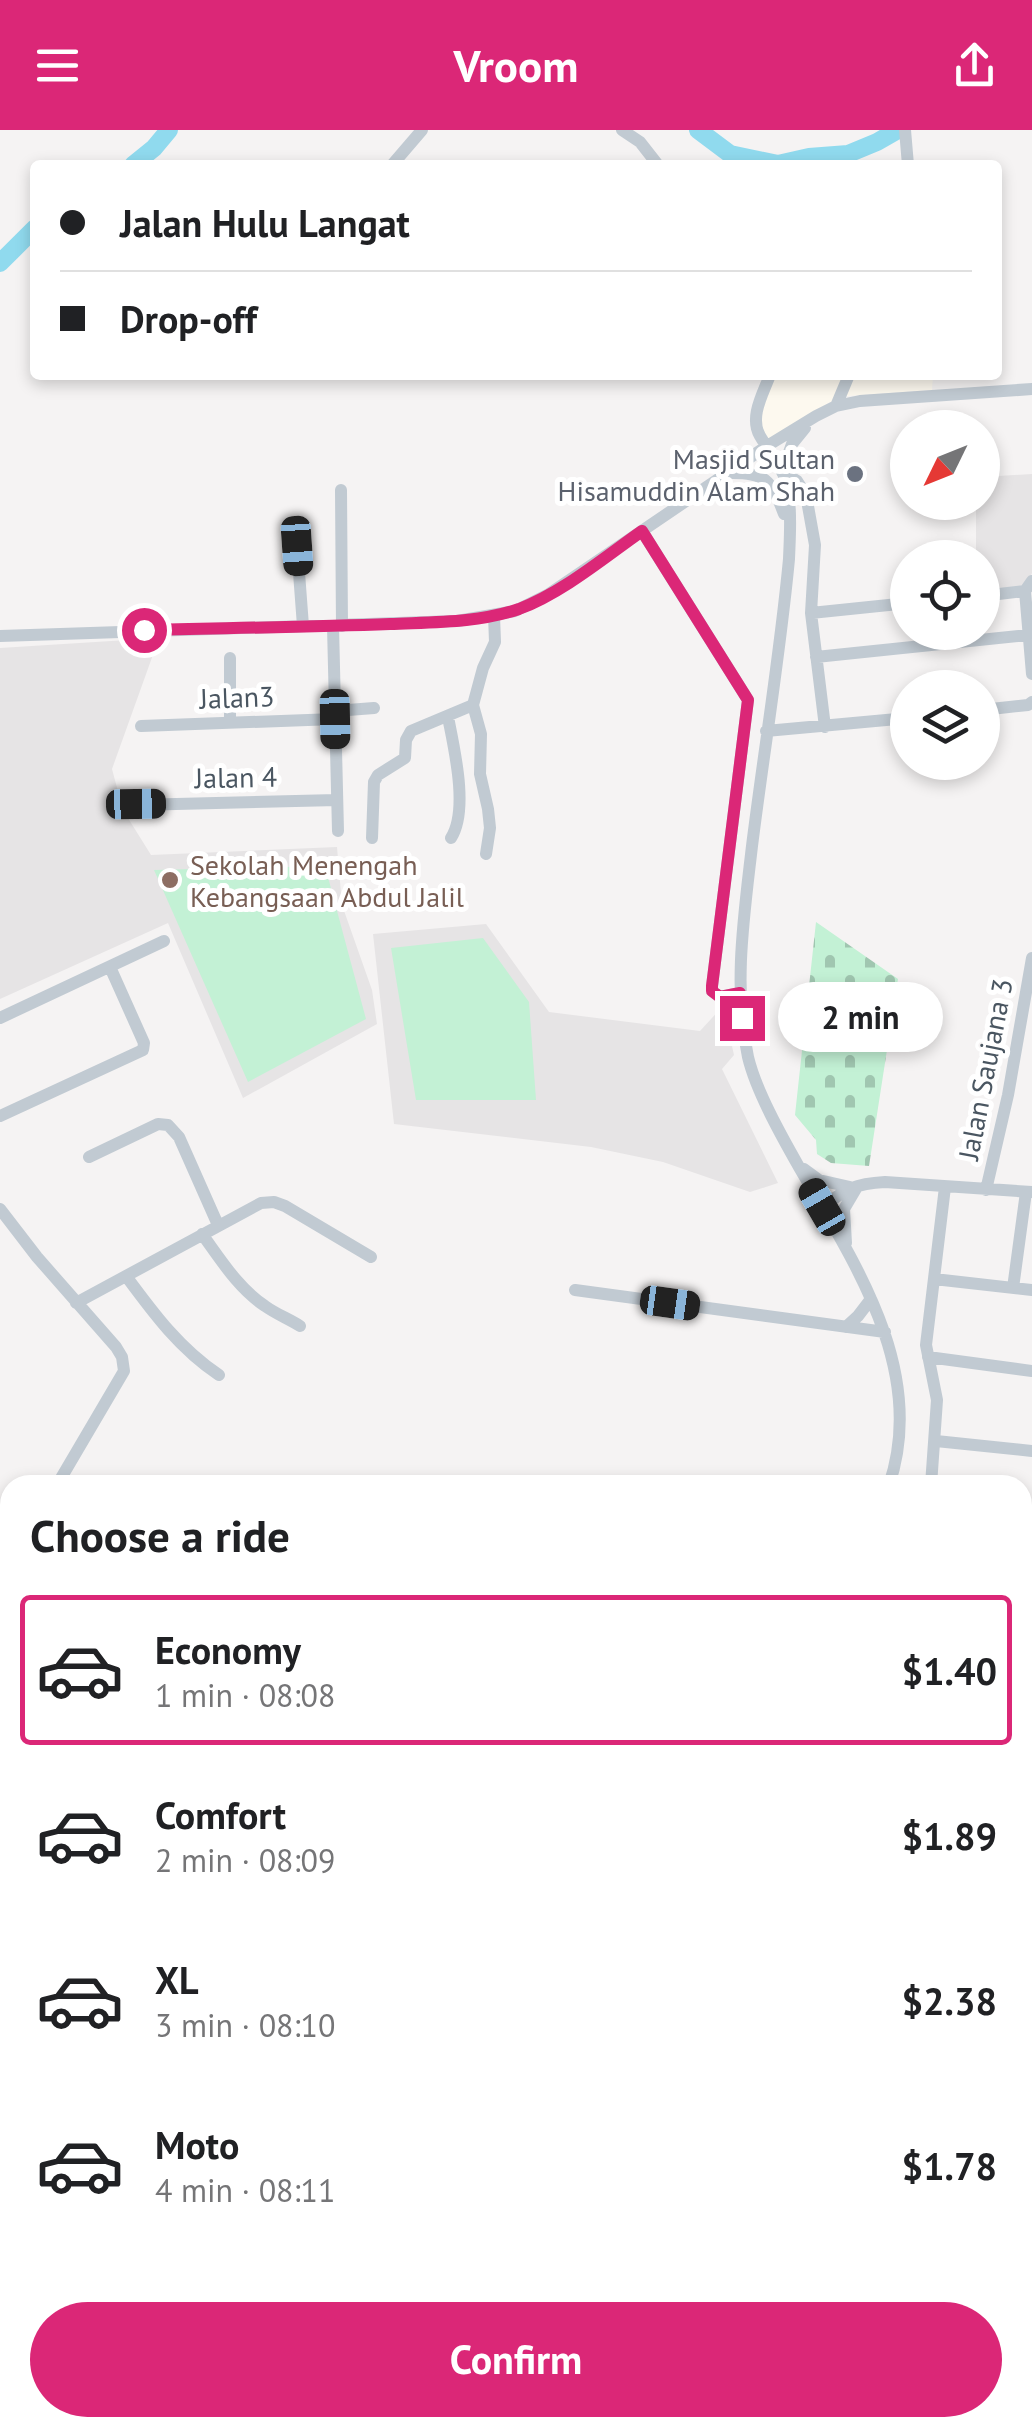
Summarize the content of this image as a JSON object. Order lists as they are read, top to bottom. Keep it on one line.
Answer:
{"streets":{"street":["Jalan3","Jalan 4","Jalan Saujana 3"]},"places":["Masjid Sultan Hisamuddin Alam Shah","Sekolah Menengah Kebangsaan Abdul Jalil"],"north":"bottom left","page":{"header":"Vroom","banner":["Jalan Hulu Langat","Drop-off"],"bubble":"2 min","heading":"Choose a ride","list":[{"name":"Economy","note":"1 min · 08:08","value":"$1.40"},{"name":"Comfort","note":"2 min · 08:09","value":"$1.89"},{"name":"XL","note":"3 min · 08:10","value":"$2.38"},{"name":"Moto","note":"4 min · 08:11","value":"$1.78"}],"buttons":"Confirm"}}
